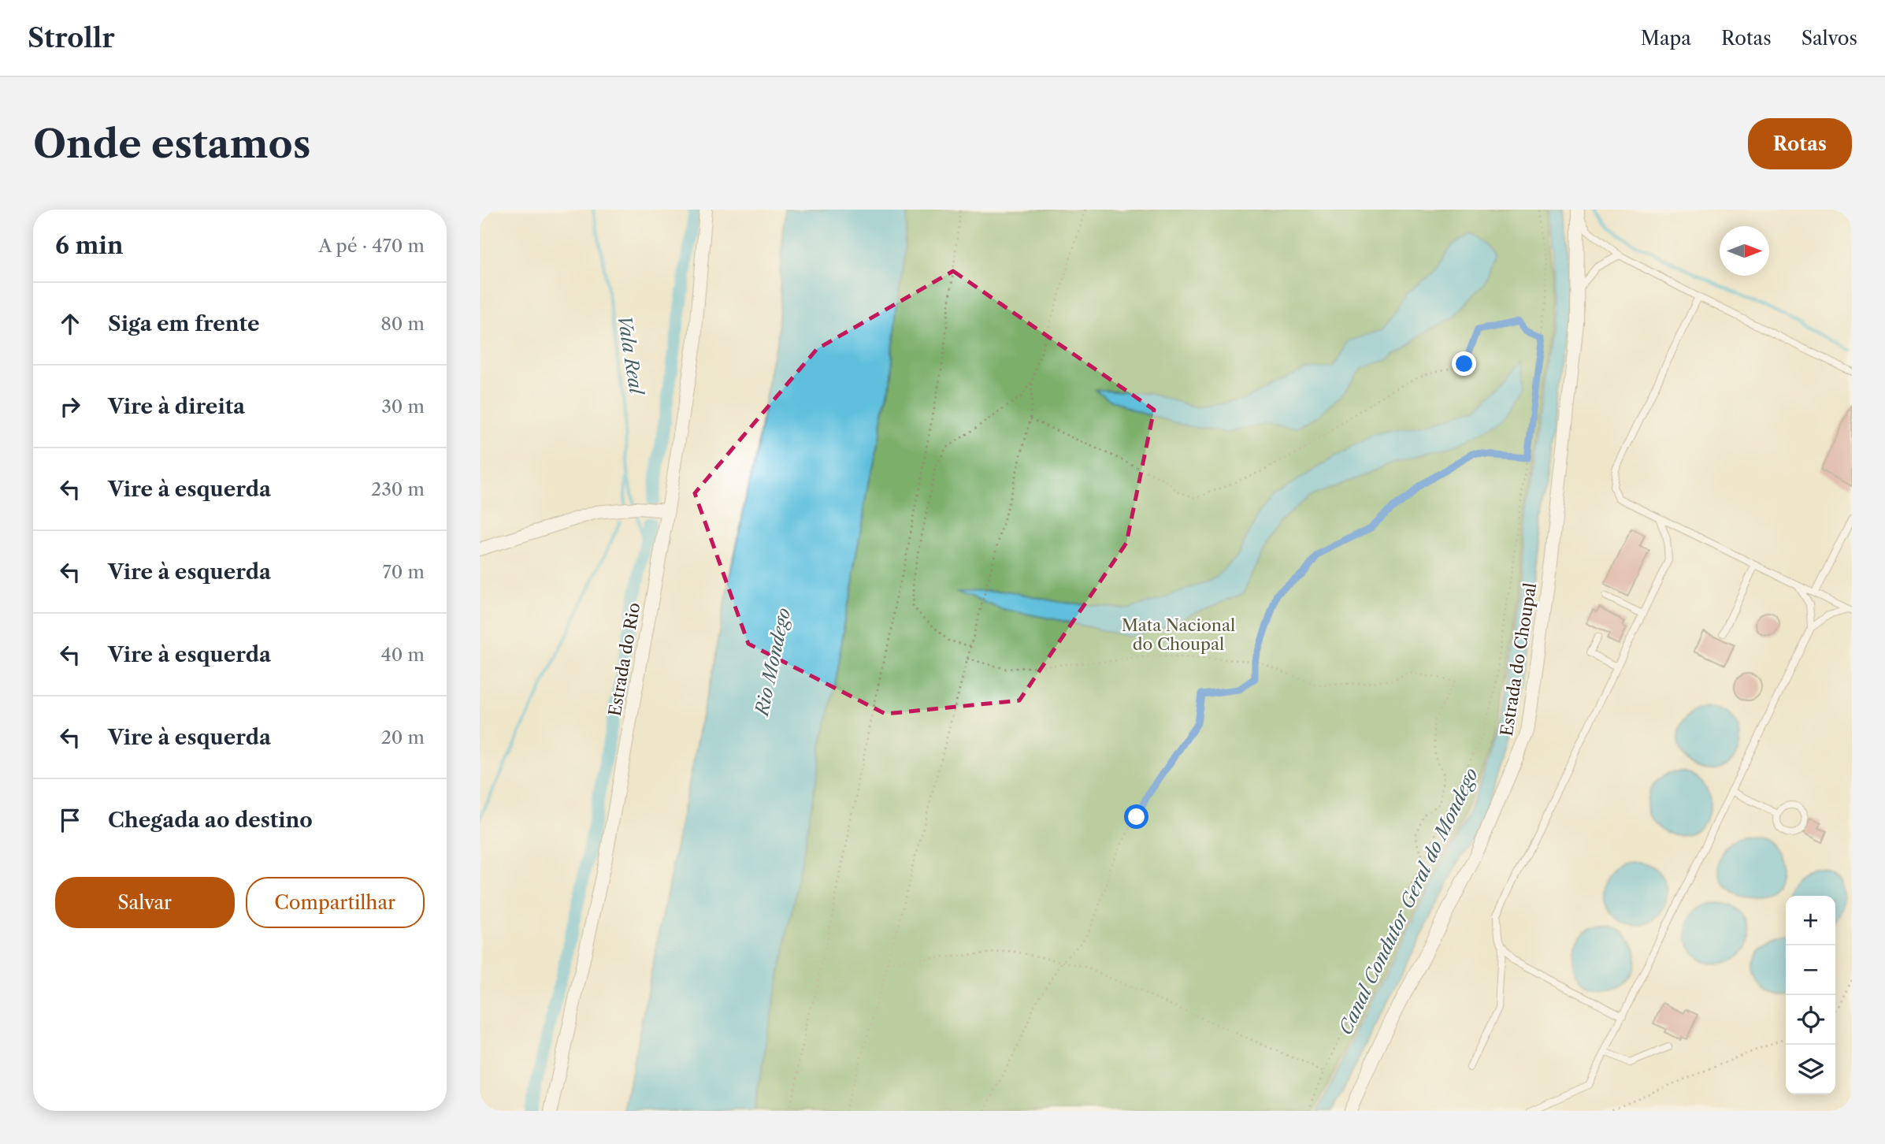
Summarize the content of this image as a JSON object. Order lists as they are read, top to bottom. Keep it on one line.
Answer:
{"streets":{"street":["Estrada do Rio","Estrada do Choupal"]},"water":["Vala Real","Rio Mondego","Canal Condutor Geral do Mondego"],"parks":["Mata Nacional do Choupal"],"north":"right","page":{"header":"Strollr","nav":["Mapa","Rotas","Salvos"],"buttons":["Rotas",["Salvar","Compartilhar"]],"title":"Onde estamos","heading":["6 min","A pé · 470 m"],"list":[["Siga em frente","80 m"],["Vire à direita","30 m"],["Vire à esquerda","230 m"],["Vire à esquerda","70 m"],["Vire à esquerda","40 m"],["Vire à esquerda","20 m"],"Chegada ao destino"],"map_buttons":["+","−"]}}
